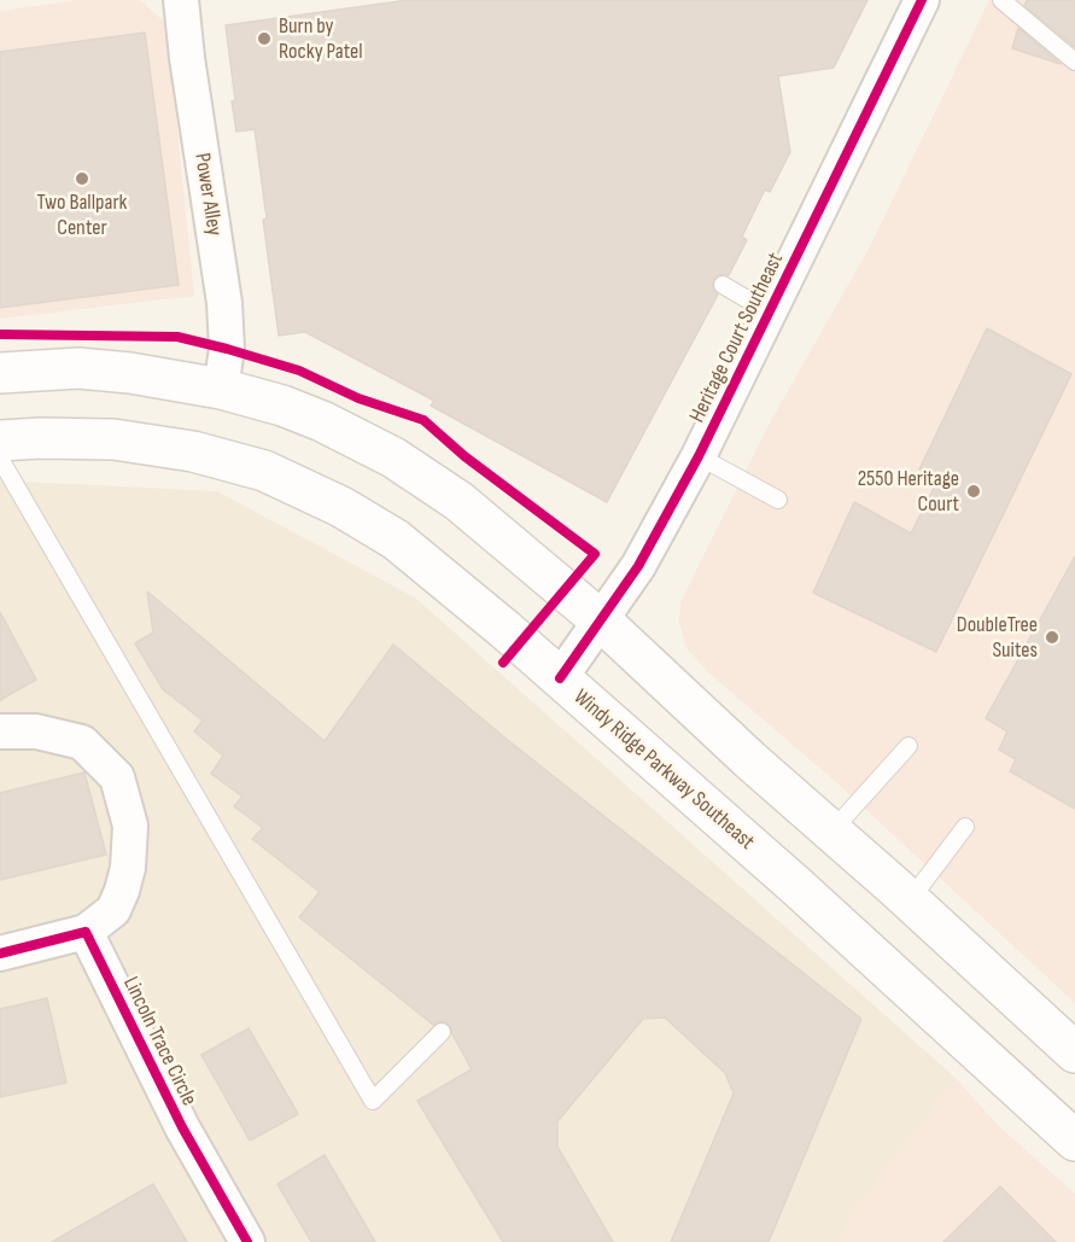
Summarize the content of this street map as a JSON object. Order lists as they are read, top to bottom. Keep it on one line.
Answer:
{"streets":{"main road":["Windy Ridge Parkway Southeast"],"street":["Power Alley","Heritage Court Southeast","Lincoln Trace Circle"]},"crossings":[["Heritage Court Southeast","Windy Ridge Parkway Southeast"]],"places":["Burn by Rocky Patel","Two Ballpark Center","2550 Heritage Court","DoubleTree Suites"]}
